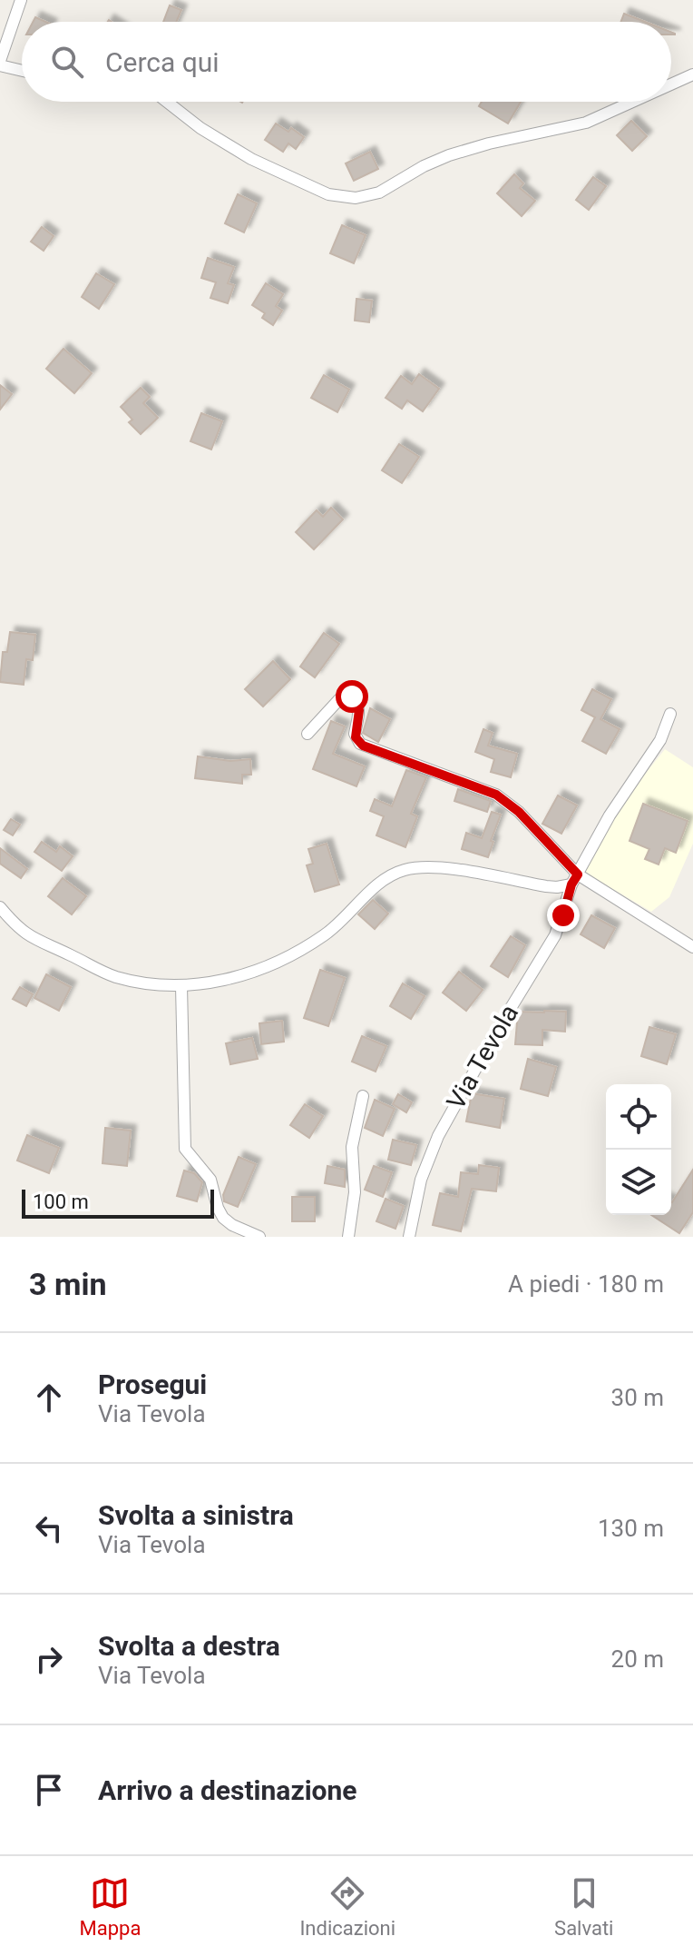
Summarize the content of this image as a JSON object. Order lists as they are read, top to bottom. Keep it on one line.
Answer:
{"streets":{"street":["Via Tevola"]},"scale_bar":"100 m","page":{"search":"Cerca qui","scale":"100 m","heading":["3 min","A piedi · 180 m"],"list":[["Prosegui","Via Tevola","30 m"],["Svolta a sinistra","Via Tevola","130 m"],["Svolta a destra","Via Tevola","20 m"],"Arrivo a destinazione"],"nav":["Mappa","Indicazioni","Salvati"]}}
